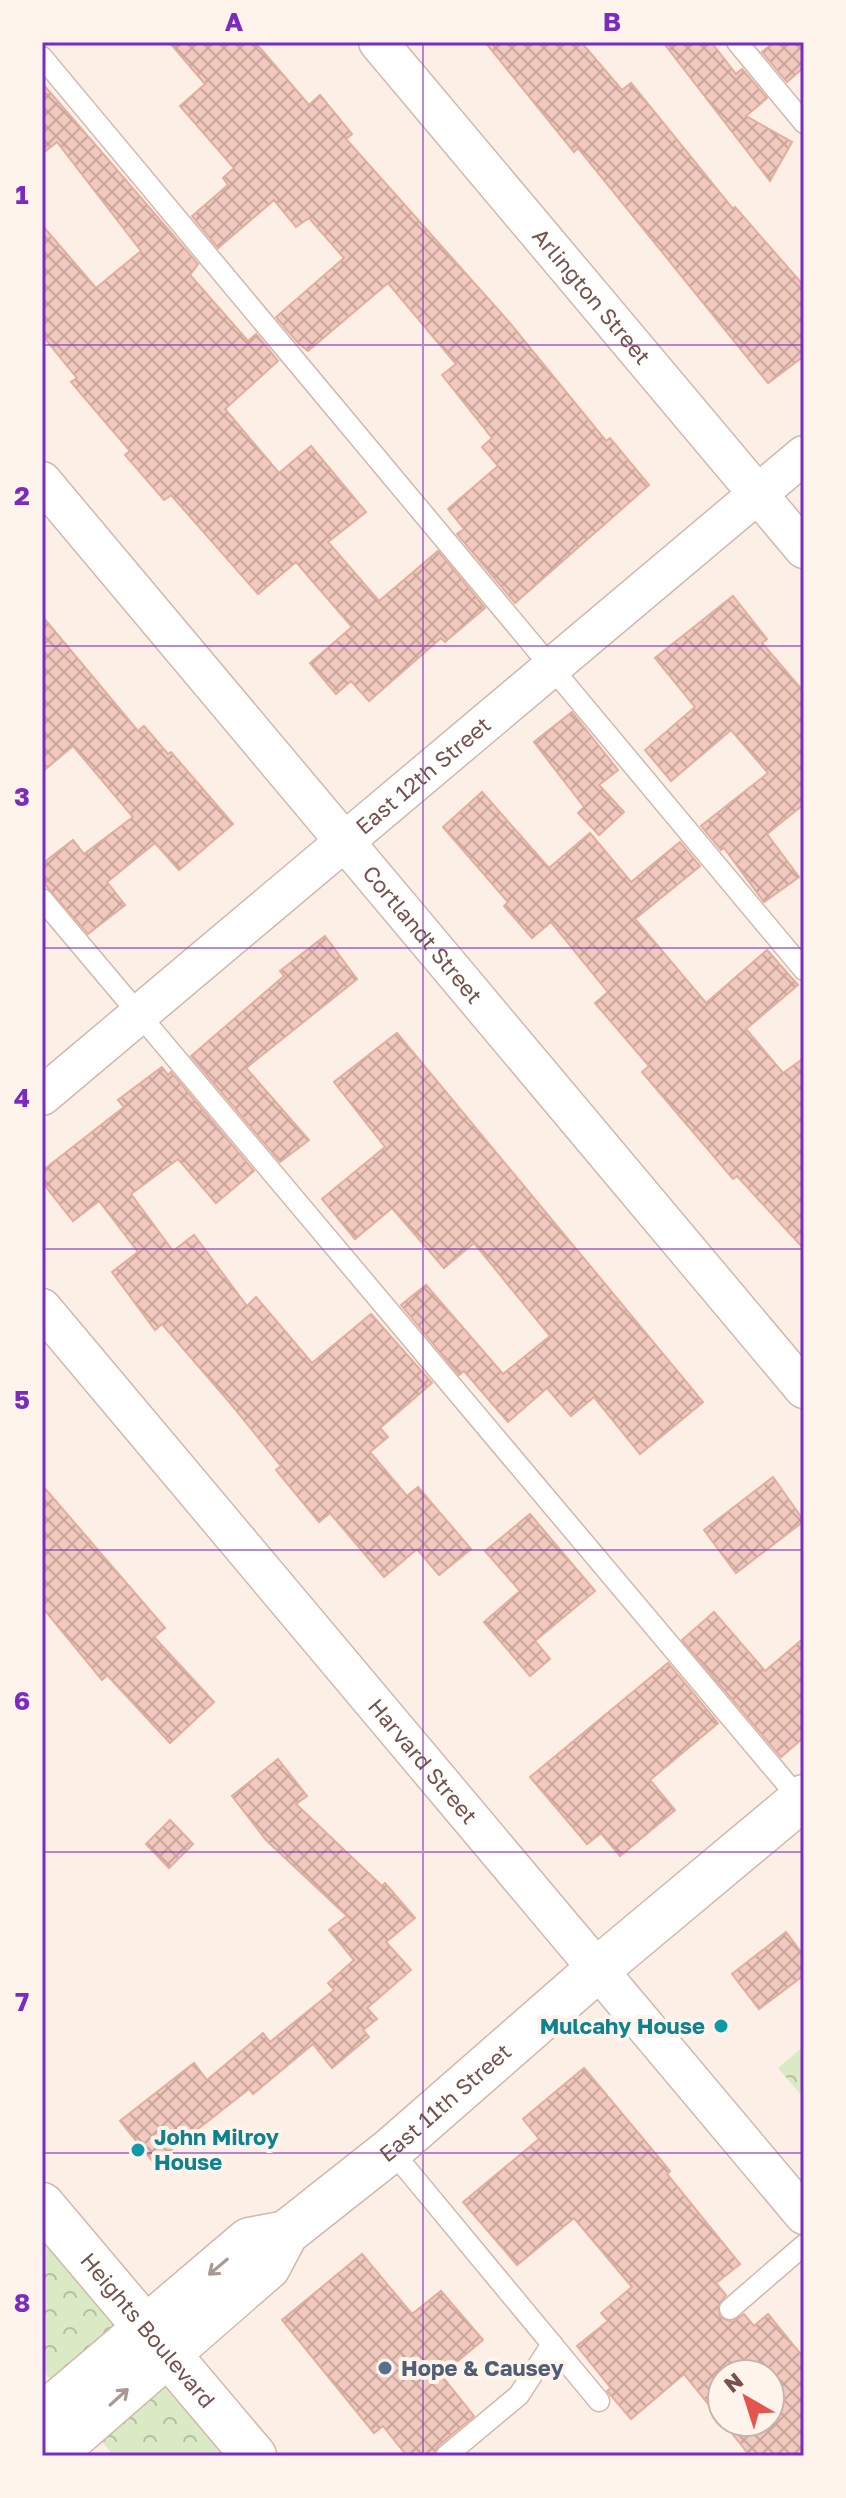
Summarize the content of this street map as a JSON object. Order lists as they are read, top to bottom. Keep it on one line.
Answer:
{"streets":{"main road":["East 11th Street","Heights Boulevard"],"street":["Arlington Street","East 12th Street","Cortlandt Street","Harvard Street"]},"crossings":[["Arlington Street","East 12th Street"],["East 12th Street","Cortlandt Street"],["Harvard Street","East 11th Street"],["East 11th Street","Heights Boulevard"]],"places":["Mulcahy House","John Milroy House","Hope & Causey"],"north":"top left","grid":{"columns":["A","B"],"rows":["1","2","3","4","5","6","7","8"]}}
